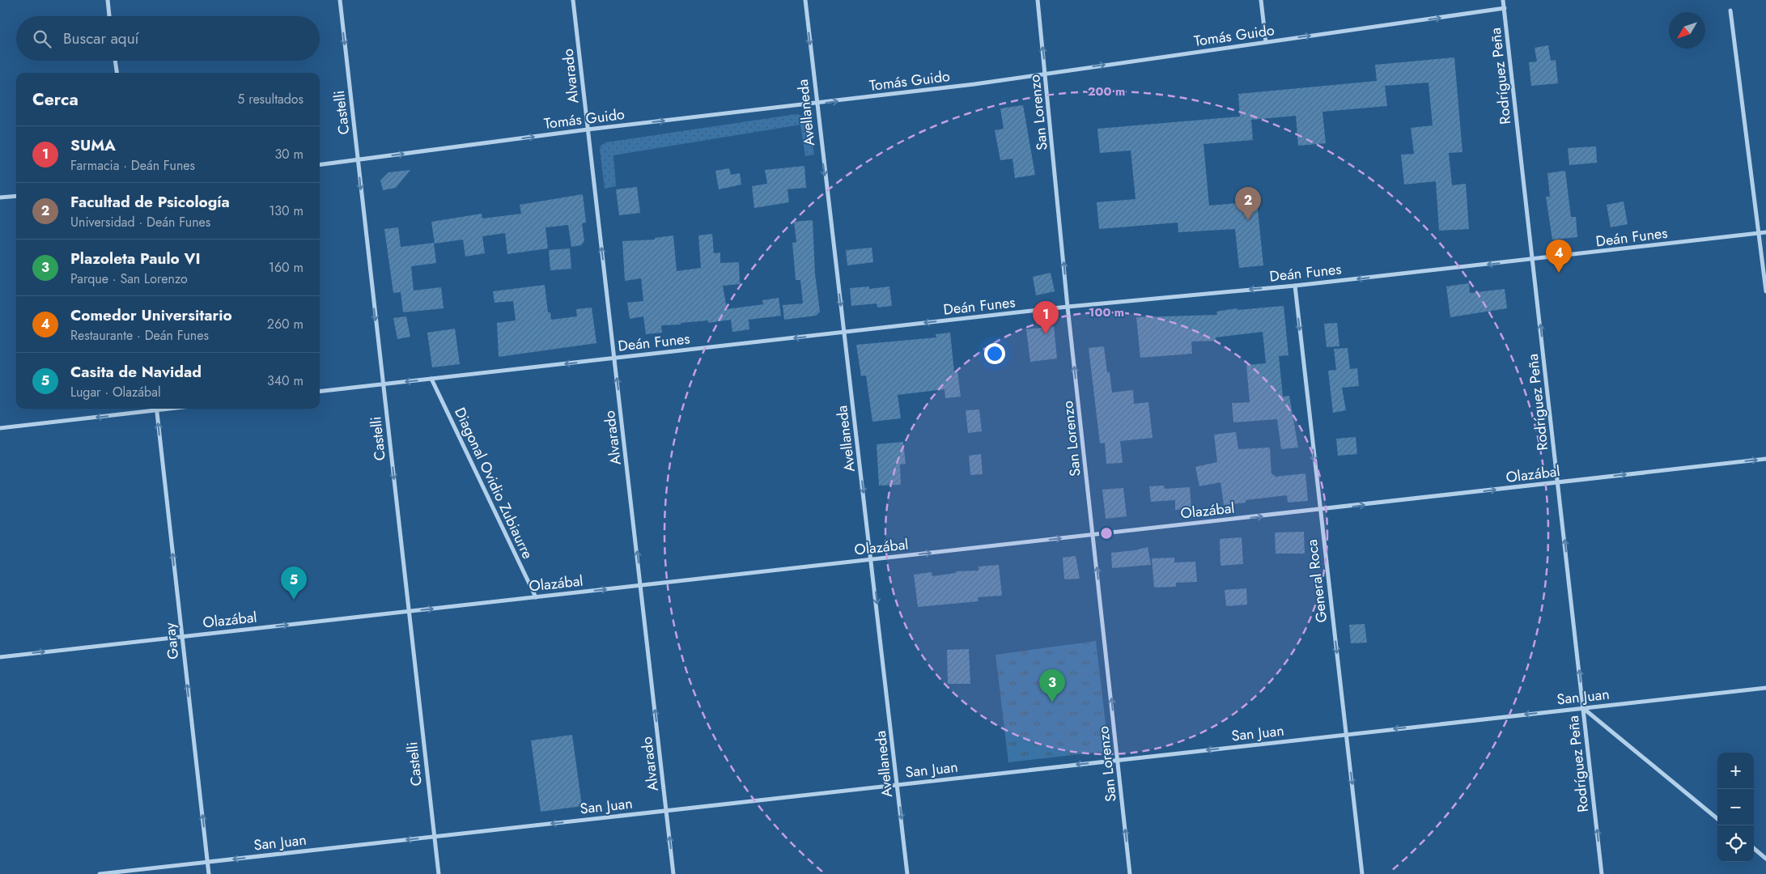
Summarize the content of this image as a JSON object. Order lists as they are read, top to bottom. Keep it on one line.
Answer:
{"streets":{"street":["Tomás Guido","Alvarado","Rodríguez Peña","Castelli","Avellaneda","San Lorenzo","Deán Funes","Olazábal","Diagonal Ovidio Zubiaurre","General Roca","Garay","San Juan"]},"crossings":[["Tomás Guido","Alvarado"],["Tomás Guido","Rodríguez Peña"],["Tomás Guido","Castelli"],["Tomás Guido","Avellaneda"],["Tomás Guido","San Lorenzo"],["Alvarado","Deán Funes"],["Alvarado","Olazábal"],["Alvarado","San Juan"],["Rodríguez Peña","Deán Funes"],["Rodríguez Peña","Olazábal"],["Rodríguez Peña","San Juan"],["Castelli","Deán Funes"],["Castelli","Olazábal"],["Castelli","San Juan"],["Avellaneda","Deán Funes"],["Avellaneda","Olazábal"],["Avellaneda","San Juan"],["San Lorenzo","Deán Funes"],["San Lorenzo","Olazábal"],["San Lorenzo","San Juan"],["Deán Funes","Diagonal Ovidio Zubiaurre"],["Deán Funes","General Roca"],["Olazábal","Diagonal Ovidio Zubiaurre"],["Olazábal","General Roca"],["Olazábal","Garay"],["General Roca","San Juan"],["Garay","San Juan"]],"one_way":["Tomás Guido","Alvarado","Rodríguez Peña","Castelli","Avellaneda","San Lorenzo","Deán Funes","Olazábal","General Roca","Garay","San Juan"],"north":"bottom left","page":{"search":"Buscar aquí","heading":["Cerca","5 resultados"],"list":[{"mark":"1","name":"SUMA","note":"Farmacia · Deán Funes","value":"30 m"},{"mark":"2","name":"Facultad de Psicología","note":"Universidad · Deán Funes","value":"130 m"},{"mark":"3","name":"Plazoleta Paulo VI","note":"Parque · San Lorenzo","value":"160 m"},{"mark":"4","name":"Comedor Universitario","note":"Restaurante · Deán Funes","value":"260 m"},{"mark":"5","name":"Casita de Navidad","note":"Lugar · Olazábal","value":"340 m"}],"pins":["2","4","1","5","3"],"map_buttons":["+","−"]},"rings":["200 m","100 m"]}
